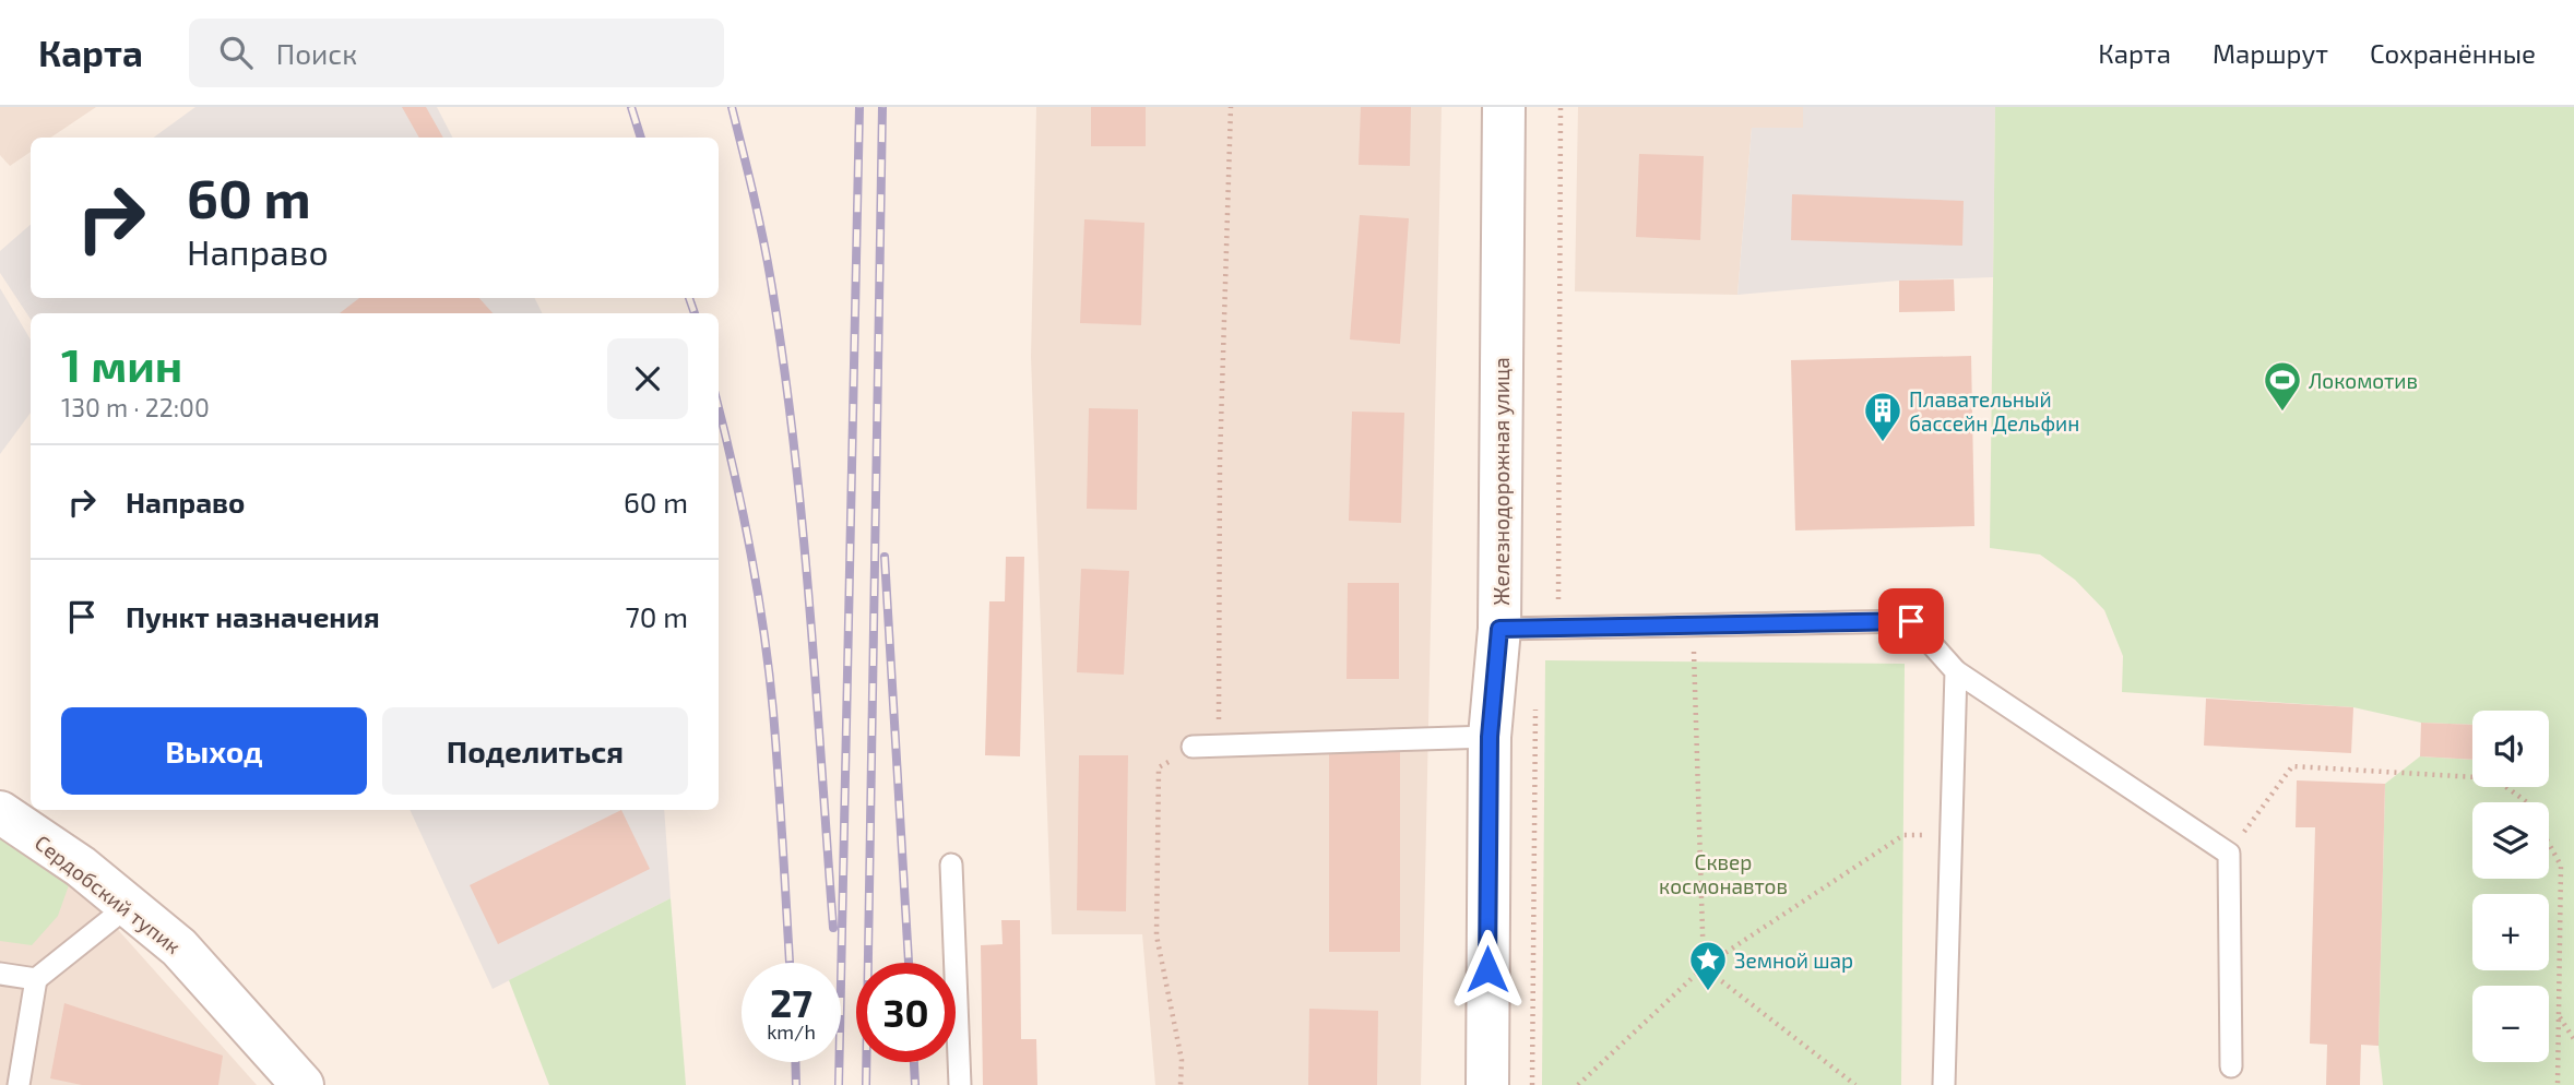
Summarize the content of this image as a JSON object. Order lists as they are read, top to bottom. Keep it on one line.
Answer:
{"streets":{"street":["Железнодорожная улица","Сердобский тупик"]},"parks":["Сквер космонавтов"],"places":{"sports":["Локомотив"],"building":["Плавательный бассейн Дельфин"],"place":["Земной шар"]},"page":{"header":"Карта","search":"Поиск","nav":["Карта","Маршрут","Сохранённые"],"turn":["60 m","Направо"],"heading":["1 мин","130 m · 22:00"],"list":[{"name":"Направо","value":"60 m"},{"name":"Пункт назначения","value":"70 m"}],"buttons":["Выход","Поделиться"],"map_buttons":["+","−"],"speed":"27 km/h","limit":"30"}}
